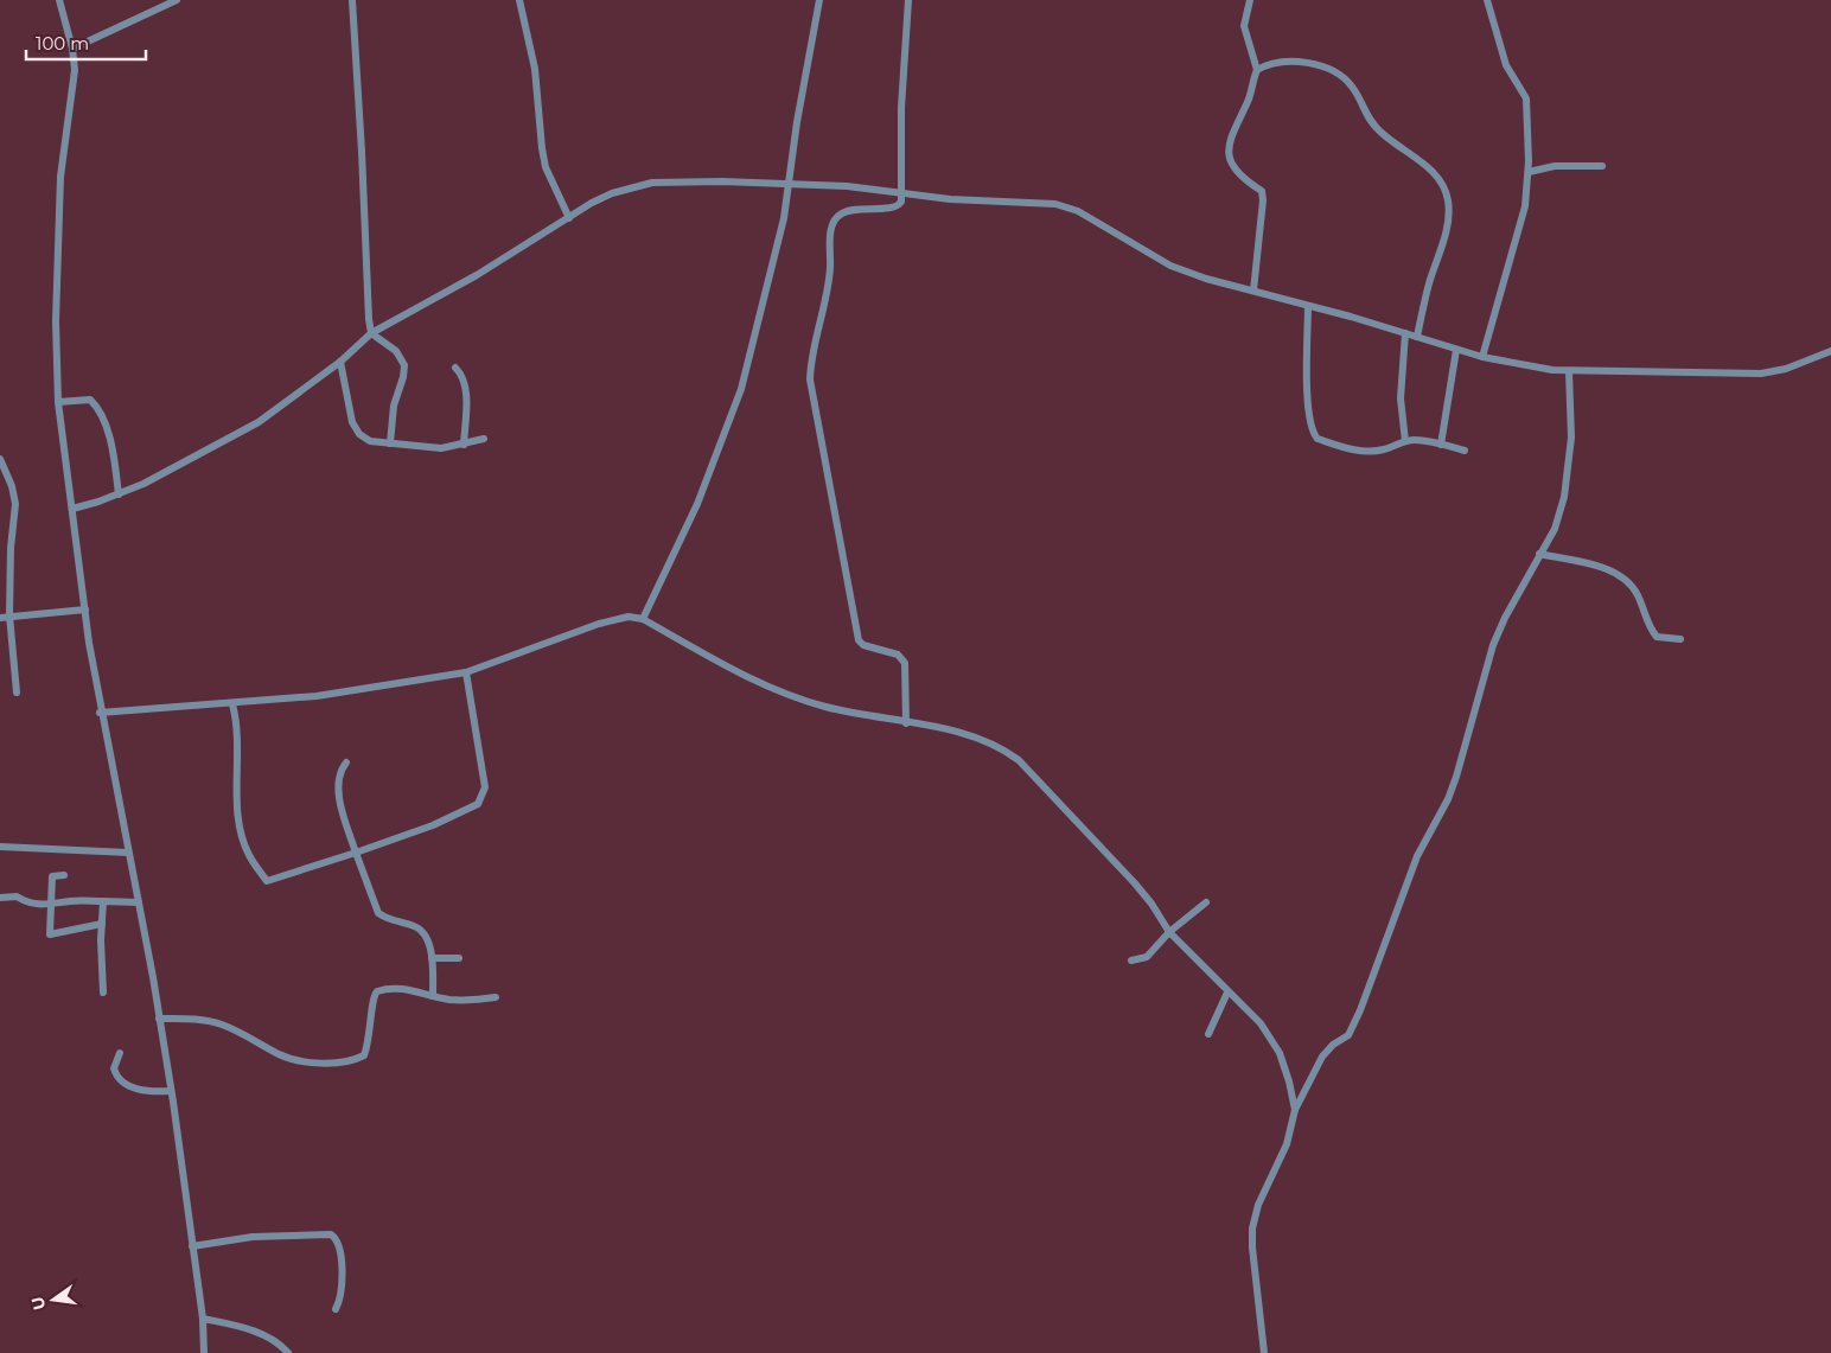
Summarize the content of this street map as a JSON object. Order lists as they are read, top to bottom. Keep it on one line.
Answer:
{"scale_bar":"100 m","north":"left"}
